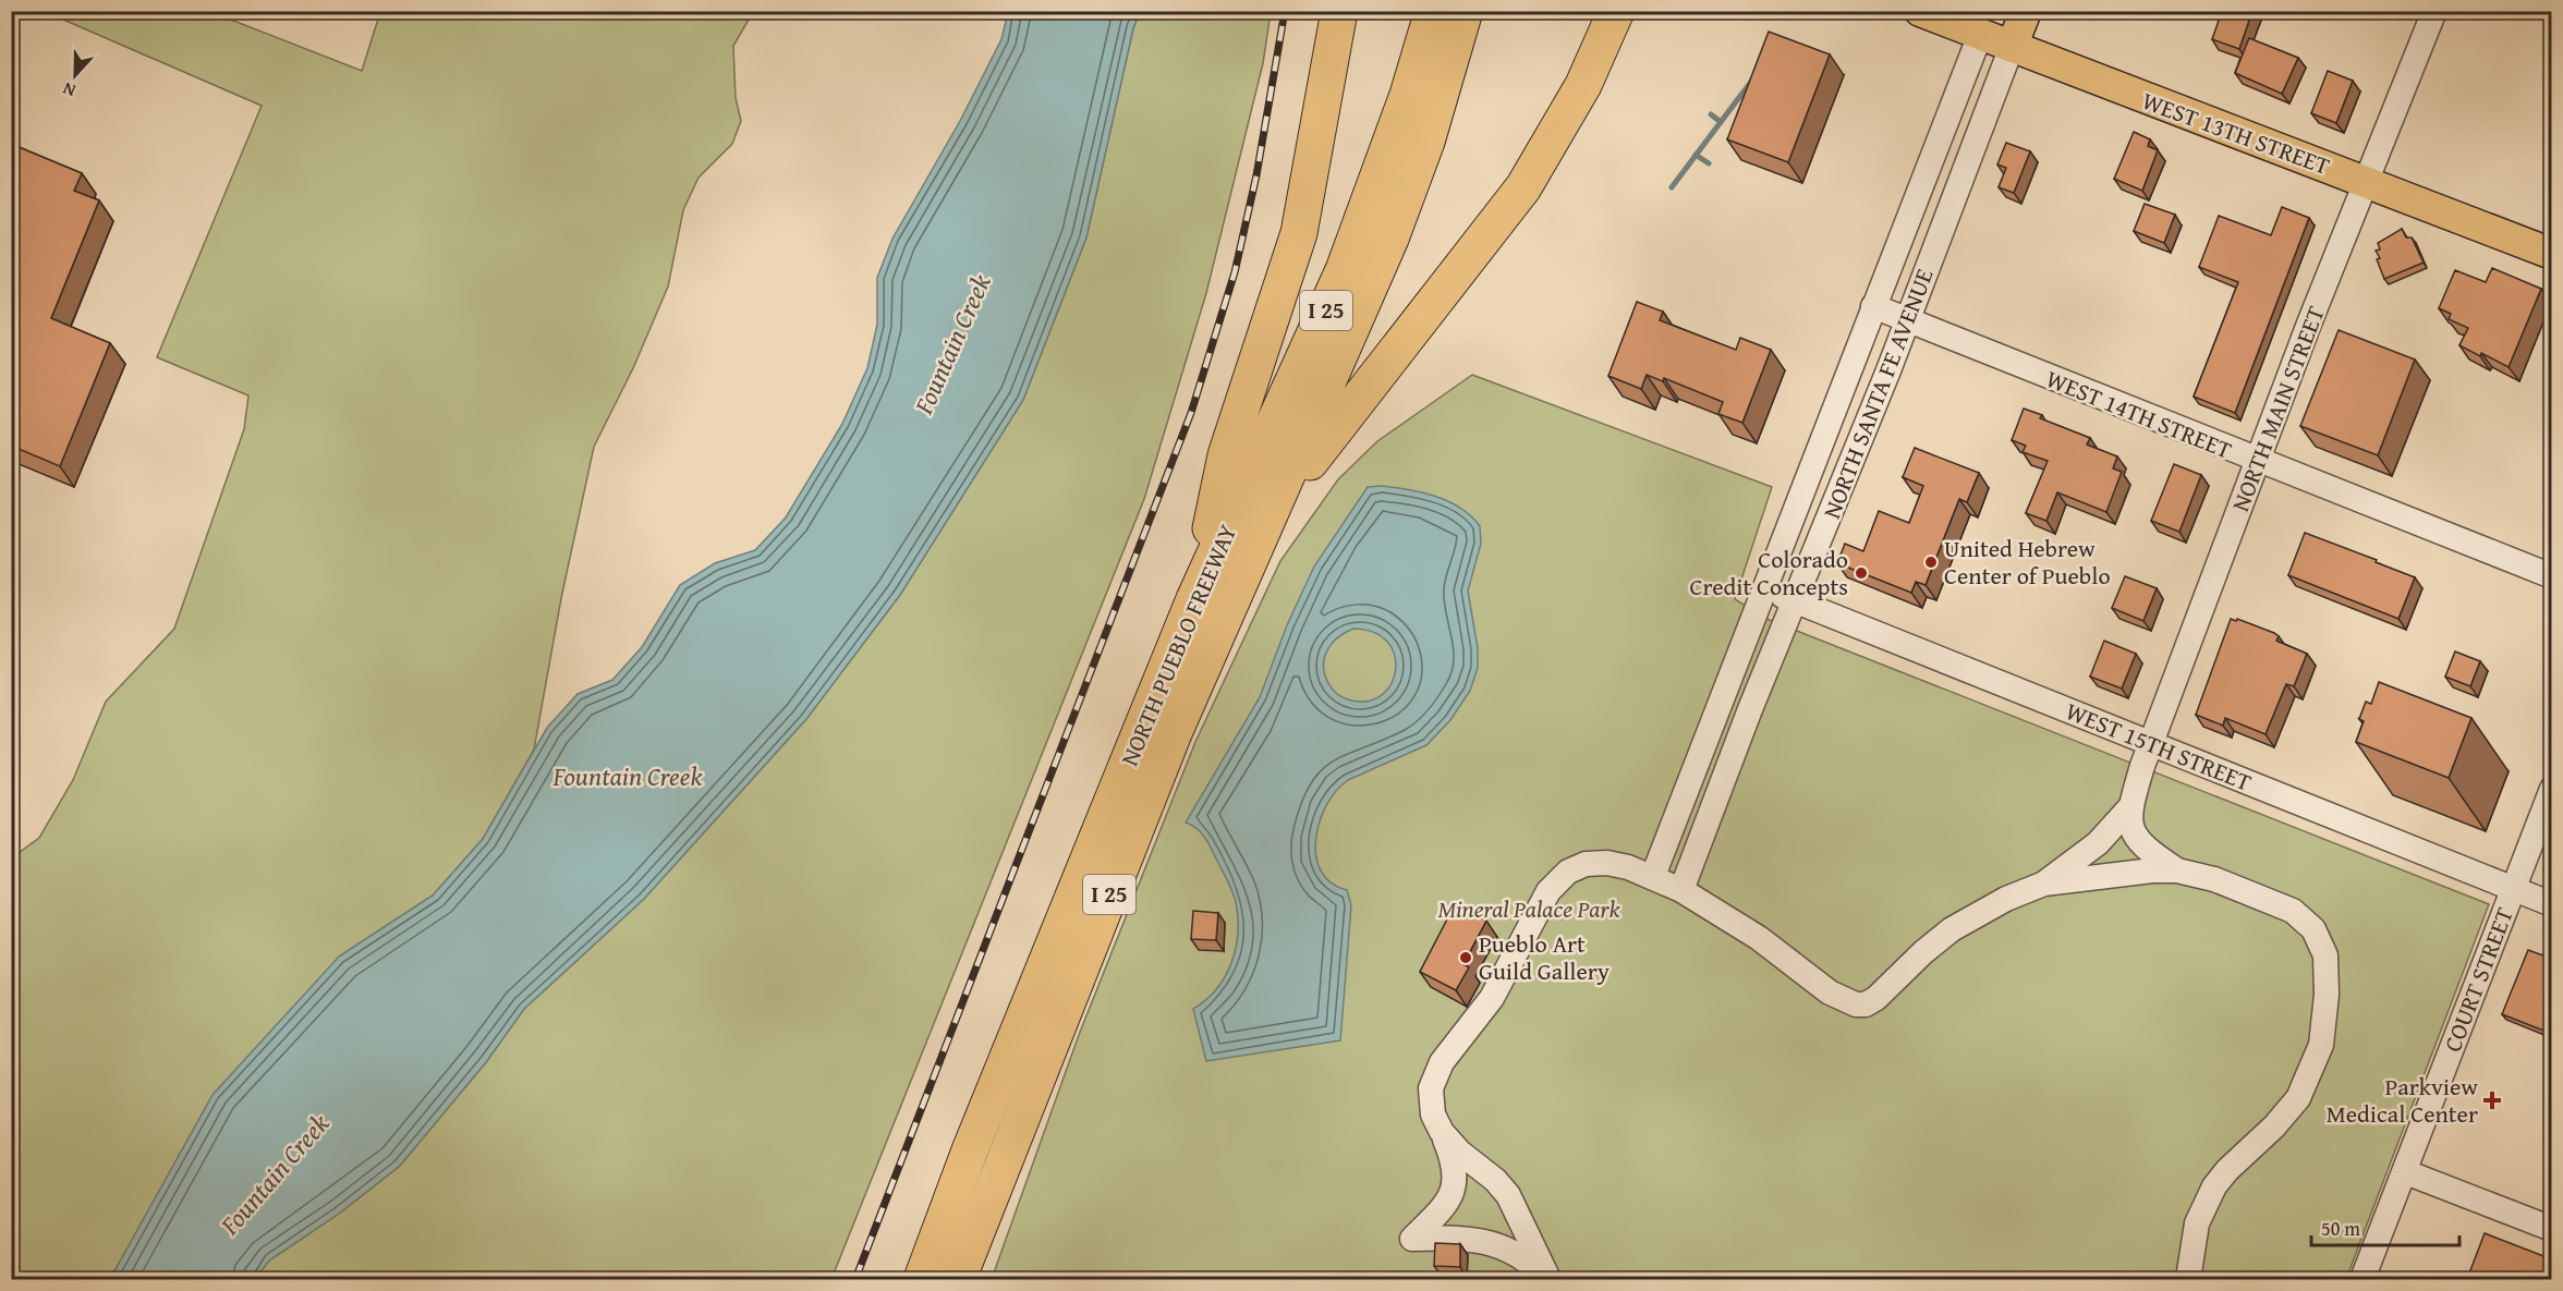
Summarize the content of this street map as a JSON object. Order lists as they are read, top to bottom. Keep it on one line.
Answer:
{"streets":{"highway":["I 25","NORTH PUEBLO FREEWAY"],"main road":["WEST 13TH STREET","NORTH SANTA FE AVENUE"],"street":["NORTH MAIN STREET","WEST 14TH STREET","WEST 15TH STREET","COURT STREET"]},"crossings":[["WEST 13TH STREET","NORTH SANTA FE AVENUE"],["WEST 13TH STREET","NORTH MAIN STREET"],["NORTH SANTA FE AVENUE","NORTH MAIN STREET"],["NORTH SANTA FE AVENUE","WEST 14TH STREET"],["NORTH SANTA FE AVENUE","WEST 15TH STREET"],["NORTH MAIN STREET","WEST 14TH STREET"],["NORTH MAIN STREET","WEST 15TH STREET"],["WEST 15TH STREET","COURT STREET"]],"water":["Fountain Creek"],"parks":["Mineral Palace Park"],"places":{"other":["United Hebrew Center of Pueblo","Colorado Credit Concepts","Pueblo Art Guild Gallery"],"health":["Parkview Medical Center"]},"scale_bar":"50 m","north":"bottom"}
